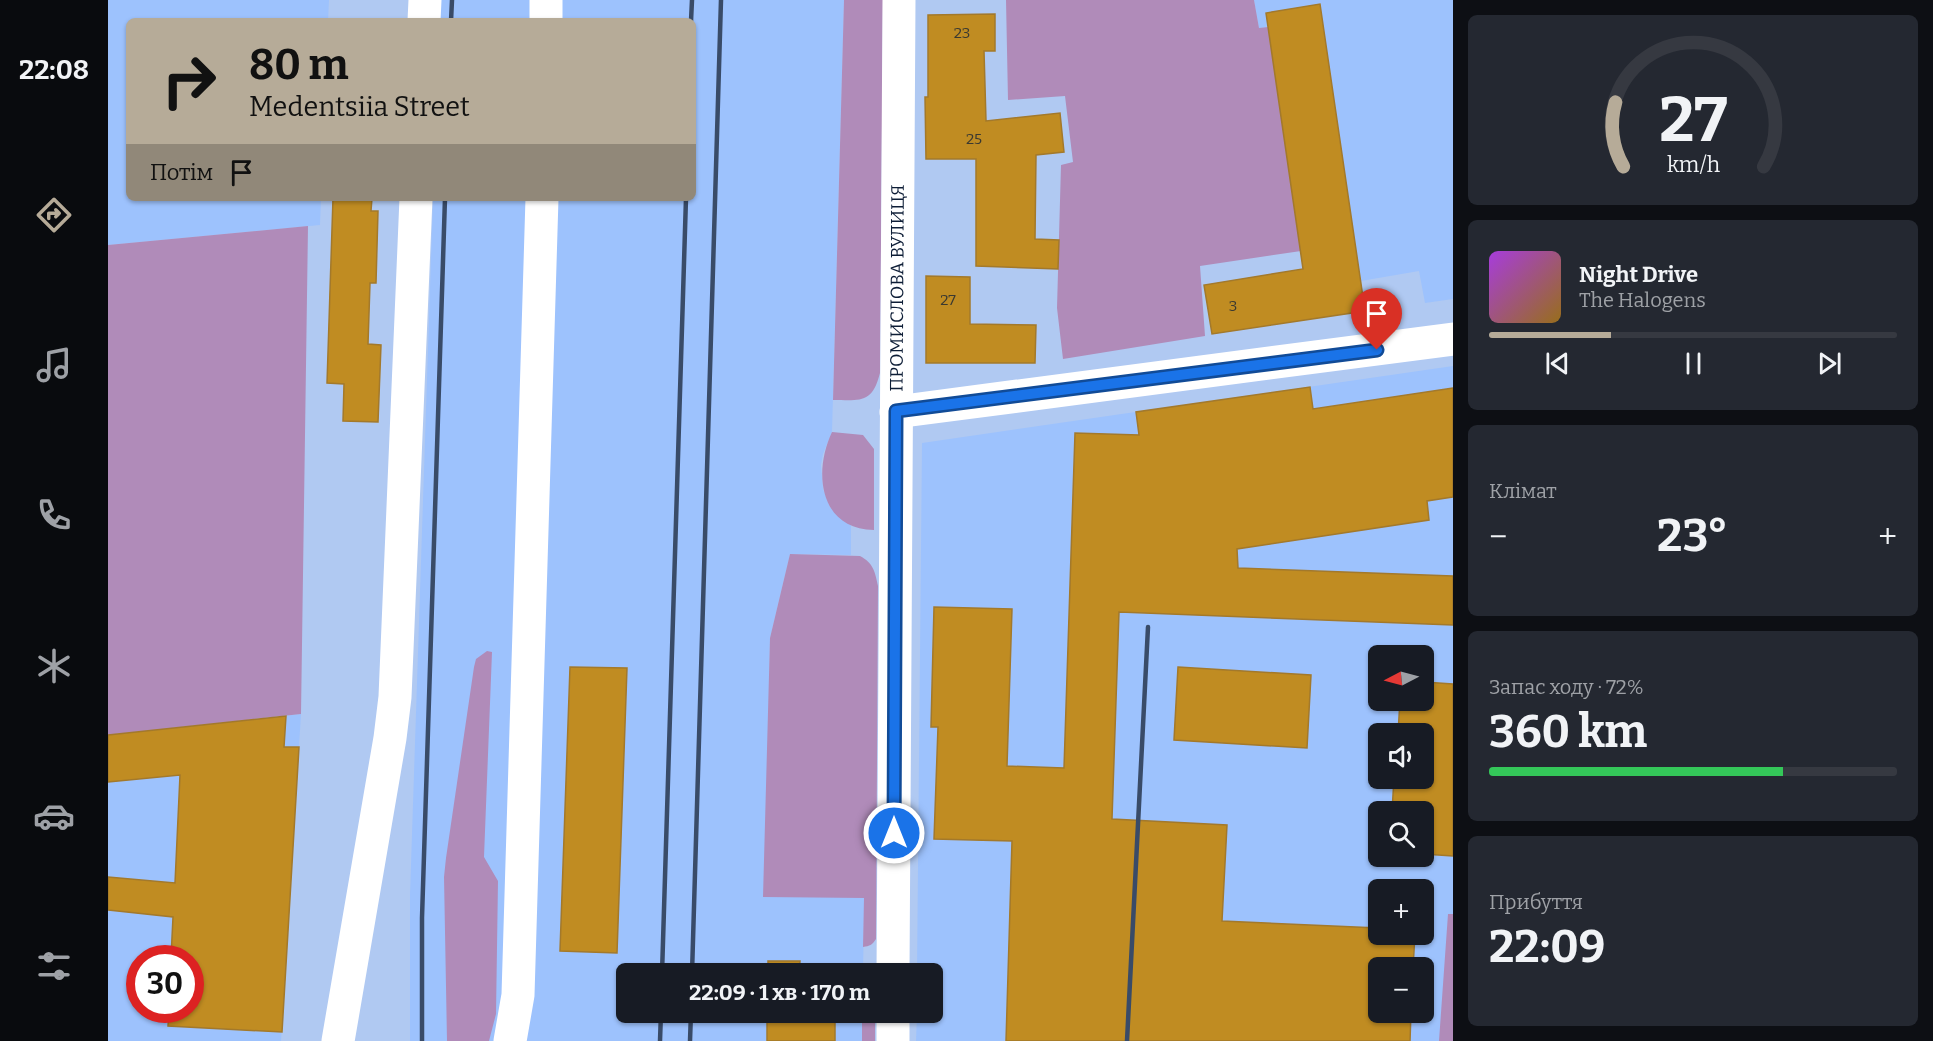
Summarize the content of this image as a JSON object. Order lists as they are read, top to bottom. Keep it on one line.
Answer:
{"streets":{"street":["ПРОМИСЛОВА ВУЛИЦЯ"]},"house_numbers":["23","25","27","3"],"north":"left","page":{"tabs":"22:08","turn":["80 m","Medentsiia Street"],"then":"Потім","song":["Night Drive","The Halogens"],"tile":["Клімат",["Запас ходу · 72%","360 km"],["Прибуття","22:09"]],"heat":["−","23°","+"],"map_buttons":["+","−"],"limit":"30","trip":"22:09 · 1 хв · 170 m","gauge":["27","km/h"]}}
